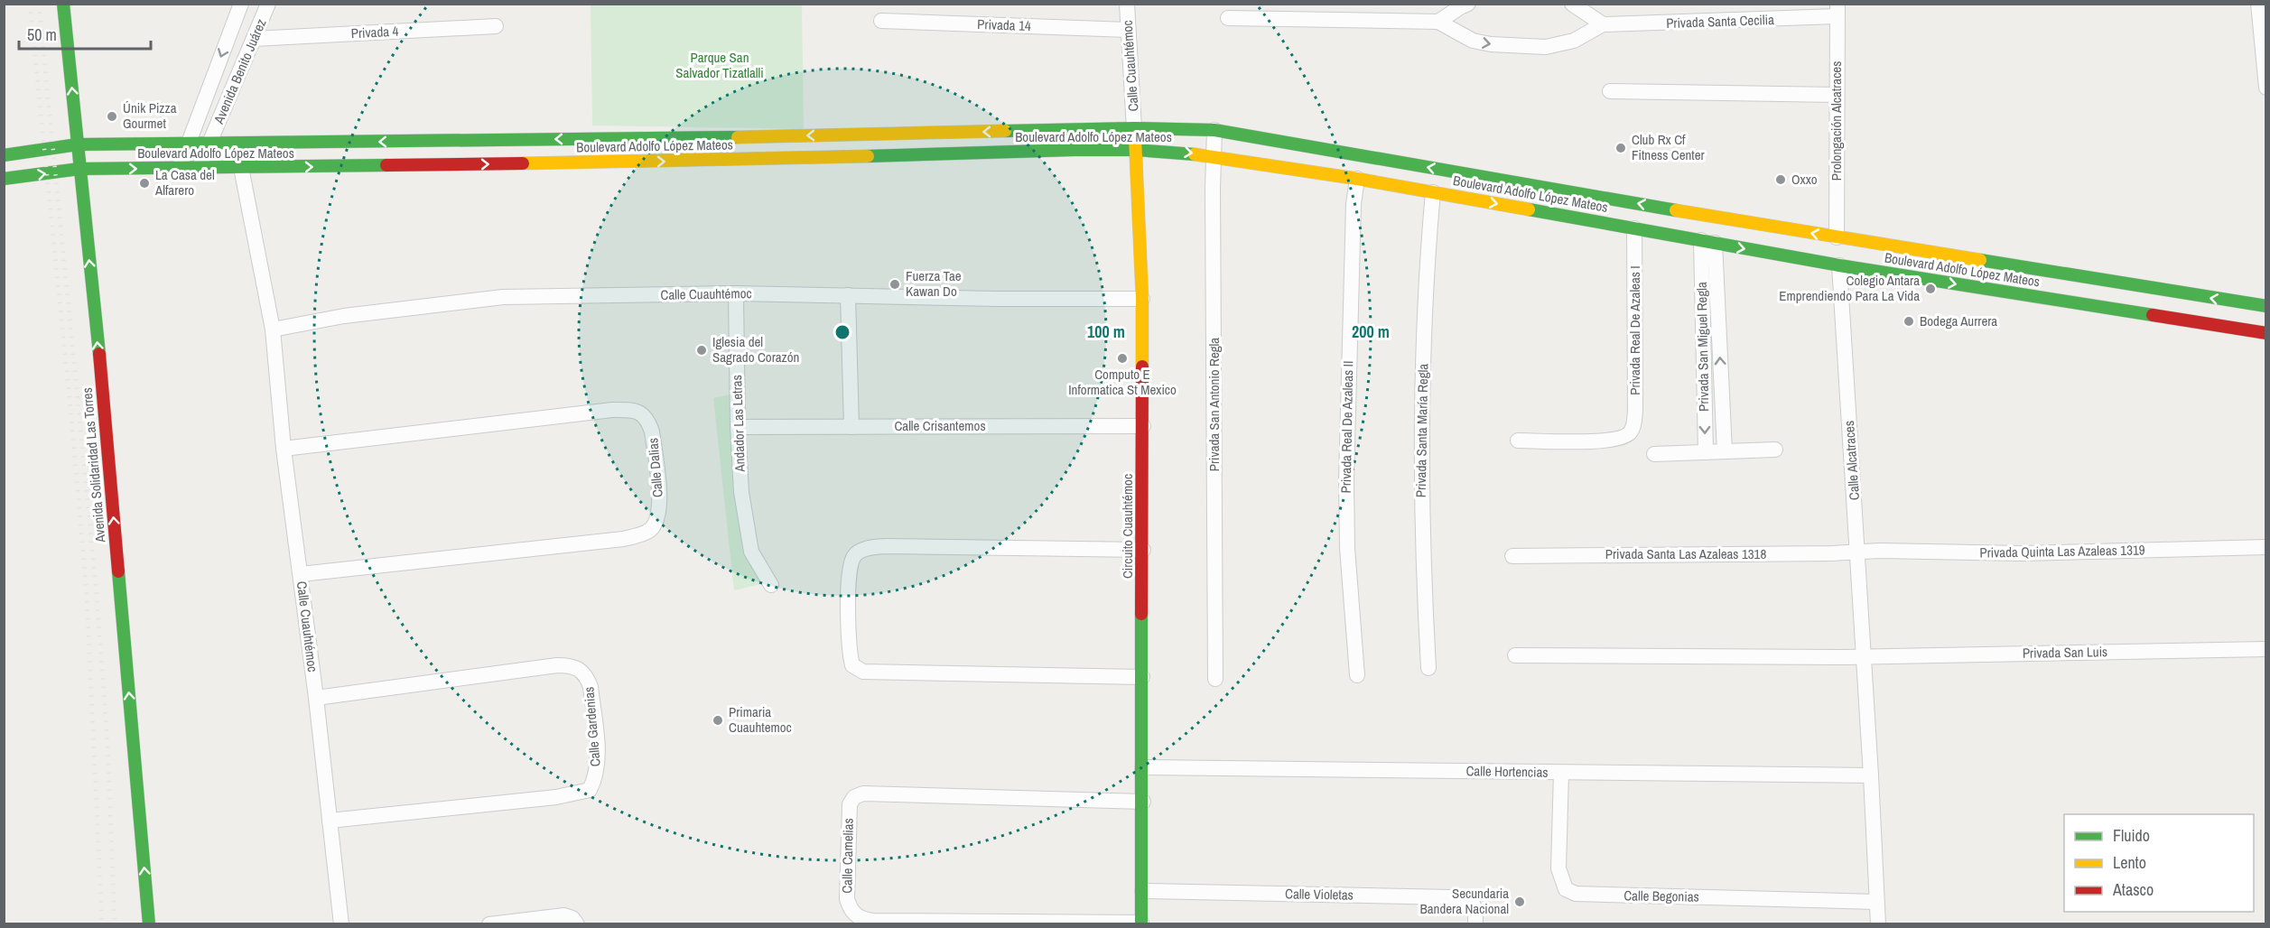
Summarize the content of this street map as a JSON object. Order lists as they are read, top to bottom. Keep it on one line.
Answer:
{"streets":{"street":["Privada Santa Cecilia","Privada 14","Privada 4","Calle Cuauhtémoc","Avenida Benito Juárez","Prolongación Alcatraces","Boulevard Adolfo López Mateos","Privada Real De Azaleas I","Privada San Miguel Regla","Privada San Antonio Regla","Andador Las Letras","Calle Crisantemos","Privada Real De Azaleas II","Privada Santa María Regla","Calle Alcatraces","Avenida Solidaridad Las Torres","Calle Dalias","Circuito Cuauhtémoc","Privada Quinta Las Azaleas 1319","Privada Santa Las Azaleas 1318","Privada San Luis","Calle Gardenias","Calle Hortencias","Calle Camelias","Calle Violetas","Calle Begonias"]},"crossings":[["Privada Santa Cecilia","Prolongación Alcatraces"],["Privada 14","Calle Cuauhtémoc"],["Privada 4","Avenida Benito Juárez"],["Calle Cuauhtémoc","Boulevard Adolfo López Mateos"],["Calle Cuauhtémoc","Andador Las Letras"],["Calle Cuauhtémoc","Calle Dalias"],["Calle Cuauhtémoc","Circuito Cuauhtémoc"],["Calle Cuauhtémoc","Calle Gardenias"],["Avenida Benito Juárez","Boulevard Adolfo López Mateos"],["Prolongación Alcatraces","Boulevard Adolfo López Mateos"],["Boulevard Adolfo López Mateos","Privada Real De Azaleas I"],["Boulevard Adolfo López Mateos","Privada San Miguel Regla"],["Boulevard Adolfo López Mateos","Privada San Antonio Regla"],["Boulevard Adolfo López Mateos","Privada Real De Azaleas II"],["Boulevard Adolfo López Mateos","Privada Santa María Regla"],["Boulevard Adolfo López Mateos","Calle Alcatraces"],["Boulevard Adolfo López Mateos","Avenida Solidaridad Las Torres"],["Boulevard Adolfo López Mateos","Circuito Cuauhtémoc"],["Andador Las Letras","Calle Crisantemos"],["Calle Crisantemos","Circuito Cuauhtémoc"],["Calle Alcatraces","Privada Quinta Las Azaleas 1319"],["Calle Alcatraces","Privada Santa Las Azaleas 1318"],["Calle Alcatraces","Privada San Luis"],["Calle Alcatraces","Calle Hortencias"],["Calle Alcatraces","Calle Begonias"],["Circuito Cuauhtémoc","Calle Hortencias"],["Circuito Cuauhtémoc","Calle Camelias"],["Circuito Cuauhtémoc","Calle Violetas"],["Privada Quinta Las Azaleas 1319","Privada Santa Las Azaleas 1318"],["Calle Hortencias","Calle Begonias"]],"one_way":["Avenida Solidaridad Las Torres"],"parks":["Parque San Salvador Tizatlalli"],"places":["Únik Pizza Gourmet","Club Rx Cf Fitness Center","Oxxo","La Casa del Alfarero","Fuerza Tae Kawan Do","Colegio Antara Emprendiendo Para La Vida","Bodega Aurrera","Iglesia del Sagrado Corazón","Computo E Informatica St Mexico","Primaria Cuauhtemoc","Secundaria Bandera Nacional"],"legend":["Fluido","Lento","Atasco"],"scale_bar":"50 m","rings":["100 m","200 m"]}
